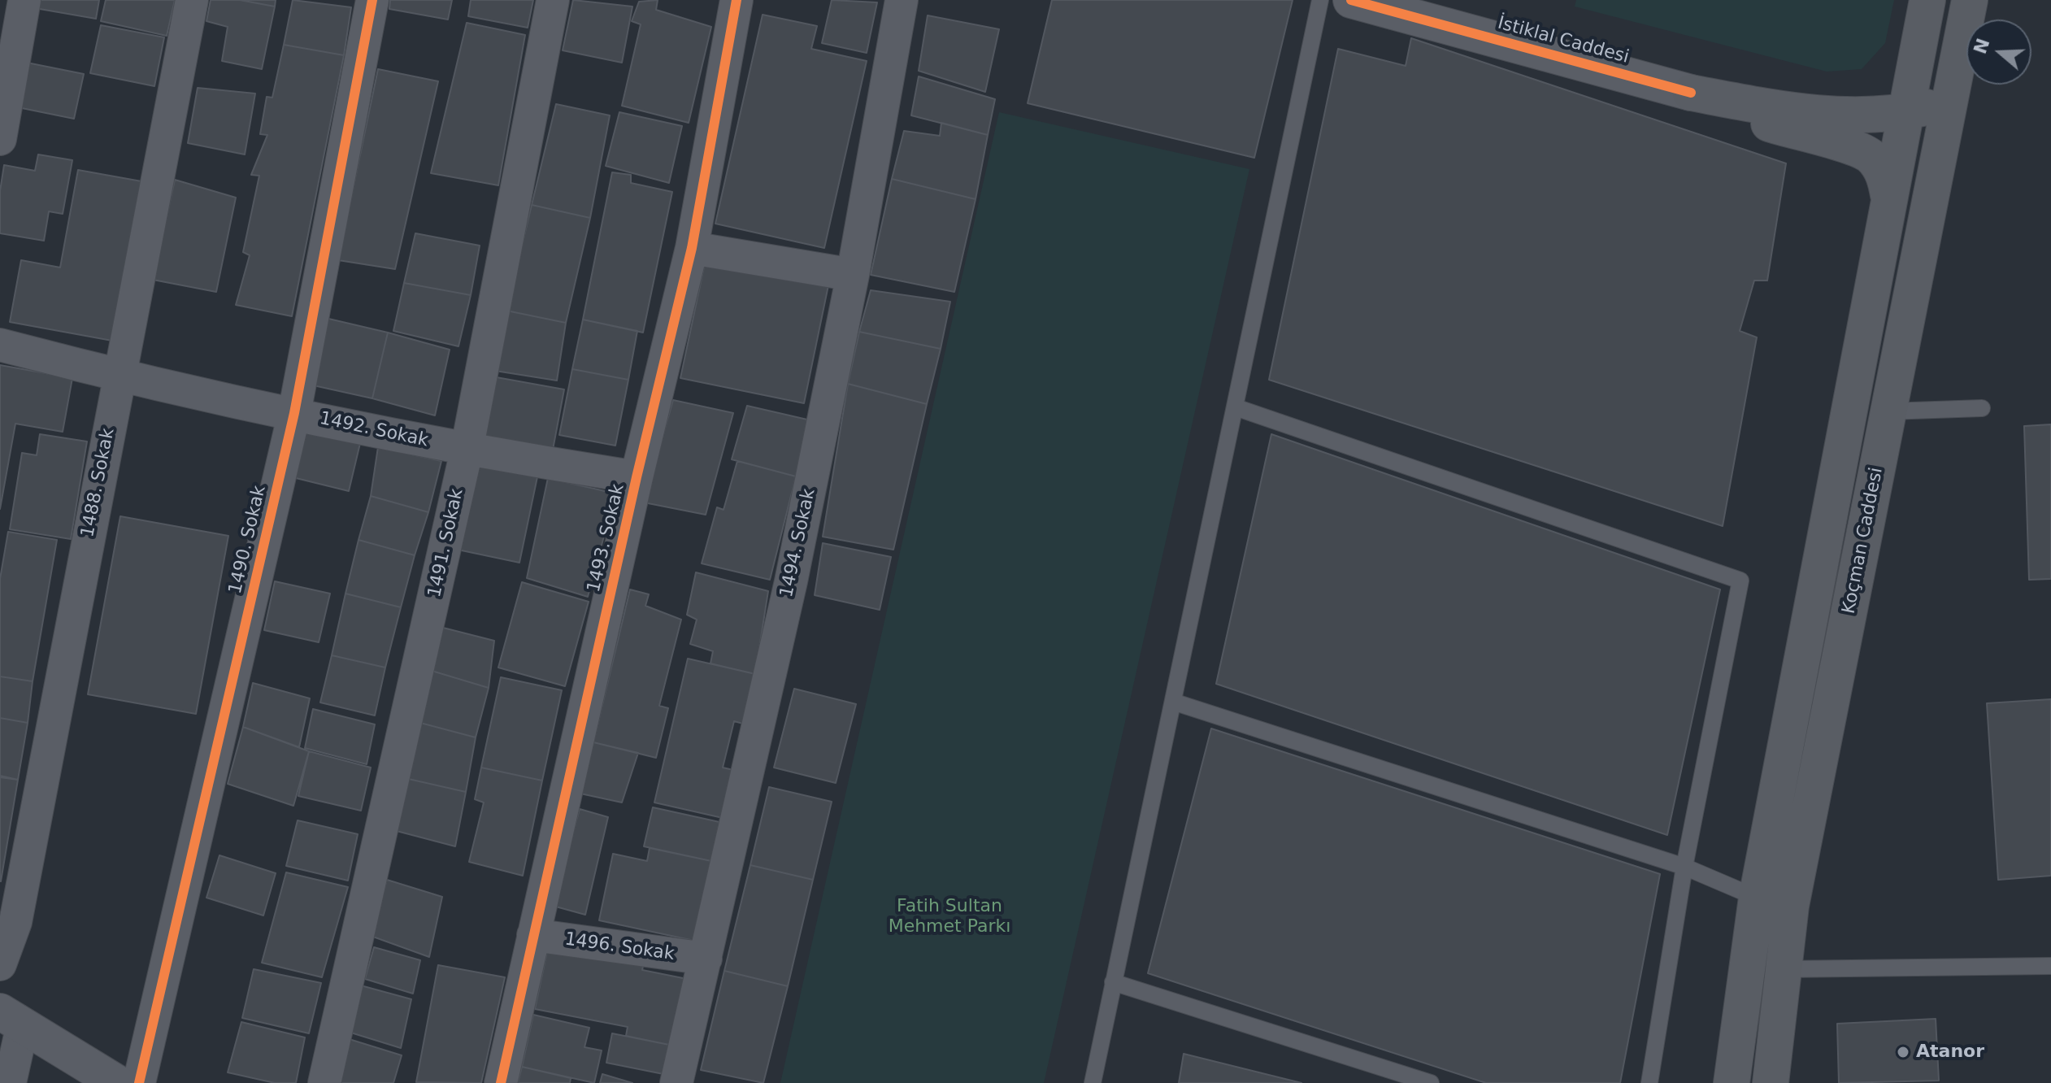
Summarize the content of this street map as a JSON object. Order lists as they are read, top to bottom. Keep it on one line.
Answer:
{"streets":{"main road":["Koçman Caddesi"],"street":["İstiklal Caddesi","1492. Sokak","1488. Sokak","1493. Sokak","1490. Sokak","1491. Sokak","1494. Sokak","1496. Sokak"]},"crossings":[["1492. Sokak","1488. Sokak"],["1492. Sokak","1493. Sokak"],["1492. Sokak","1490. Sokak"],["1492. Sokak","1491. Sokak"],["1493. Sokak","1496. Sokak"],["1494. Sokak","1496. Sokak"]],"parks":["Fatih Sultan Mehmet Parkı"],"places":["Atanor"],"north":"left"}
